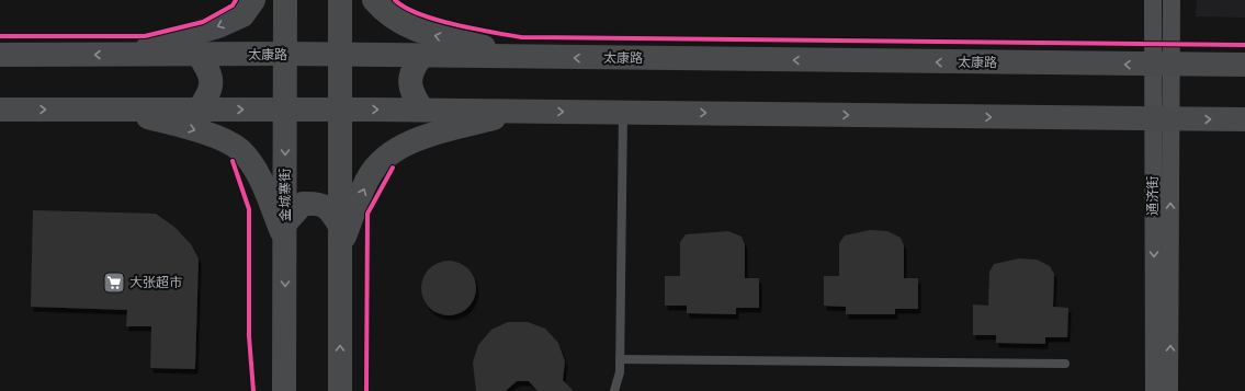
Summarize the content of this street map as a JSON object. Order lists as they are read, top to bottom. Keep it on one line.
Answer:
{"streets":{"main road":["太康路","金城寨街"],"street":["通济街"]},"crossings":[["太康路","金城寨街"],["太康路","通济街"]],"places":{"supermarket":["大张超市"]}}
